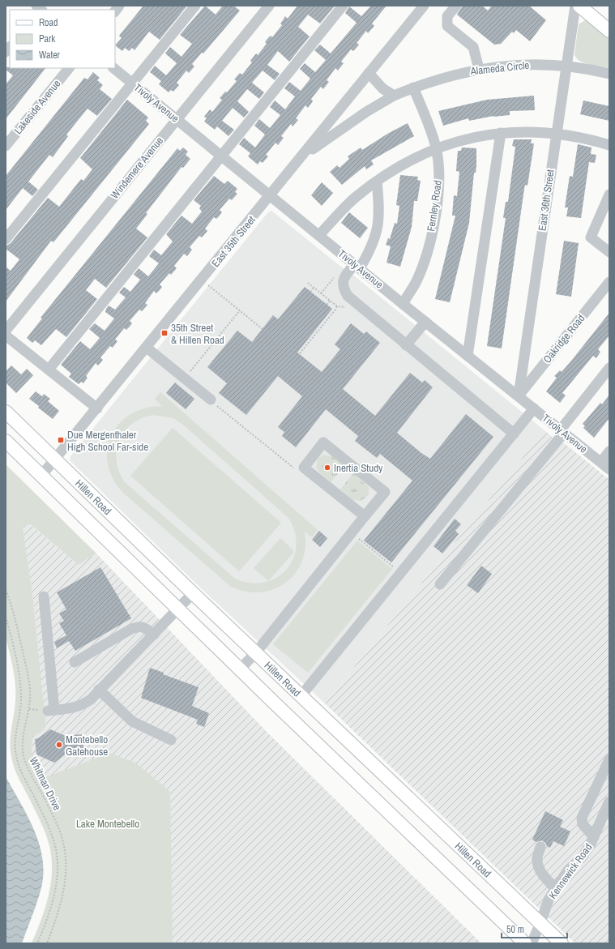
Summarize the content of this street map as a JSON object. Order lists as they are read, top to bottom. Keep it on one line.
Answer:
{"streets":{"main road":["Hillen Road"],"street":["Alameda Circle","Tivoly Avenue","Lakeside Avenue","Windemere Avenue","East 36th Street","Fernley Road","East 35th Street","Oakridge Road","Kennewick Road"],"path":["Whitman Drive"]},"crossings":[["Alameda Circle","East 36th Street"],["Alameda Circle","Fernley Road"],["Alameda Circle","East 35th Street"],["Tivoly Avenue","Windemere Avenue"],["Tivoly Avenue","East 36th Street"],["Tivoly Avenue","Fernley Road"],["Tivoly Avenue","East 35th Street"],["Tivoly Avenue","Oakridge Road"],["East 36th Street","Oakridge Road"],["East 35th Street","Hillen Road"],["Hillen Road","Kennewick Road"]],"parks":["Lake Montebello"],"places":{"transit":["35th Street & Hillen Road","Due Mergenthaler High School Far-side"],"other":["Inertia Study","Montebello Gatehouse"]},"legend":["Road","Park","Water"],"scale_bar":"50 m"}
